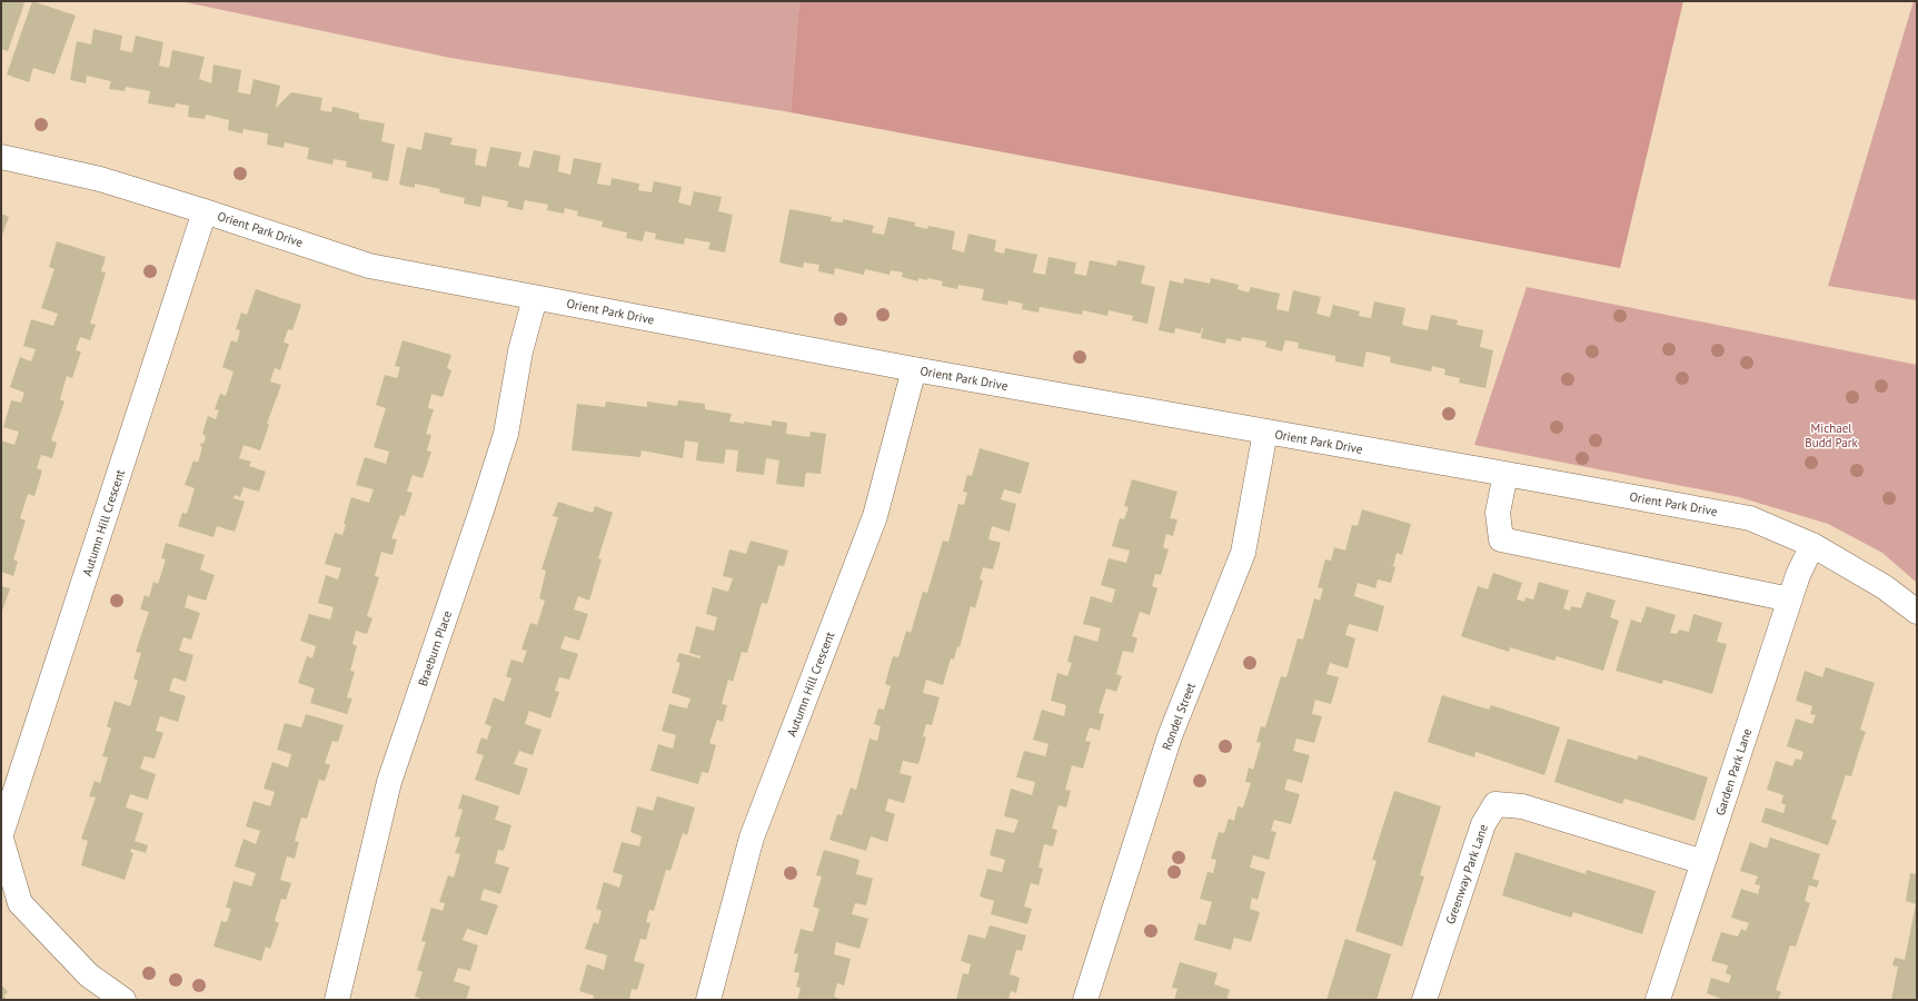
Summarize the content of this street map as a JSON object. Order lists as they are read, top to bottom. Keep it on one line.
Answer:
{"streets":{"street":["Orient Park Drive","Autumn Hill Crescent","Braeburn Place","Rondel Street","Garden Park Lane","Greenway Park Lane"]},"crossings":[["Orient Park Drive","Autumn Hill Crescent"],["Orient Park Drive","Braeburn Place"],["Orient Park Drive","Rondel Street"],["Orient Park Drive","Garden Park Lane"],["Garden Park Lane","Greenway Park Lane"]],"parks":["Michael Budd Park"]}
